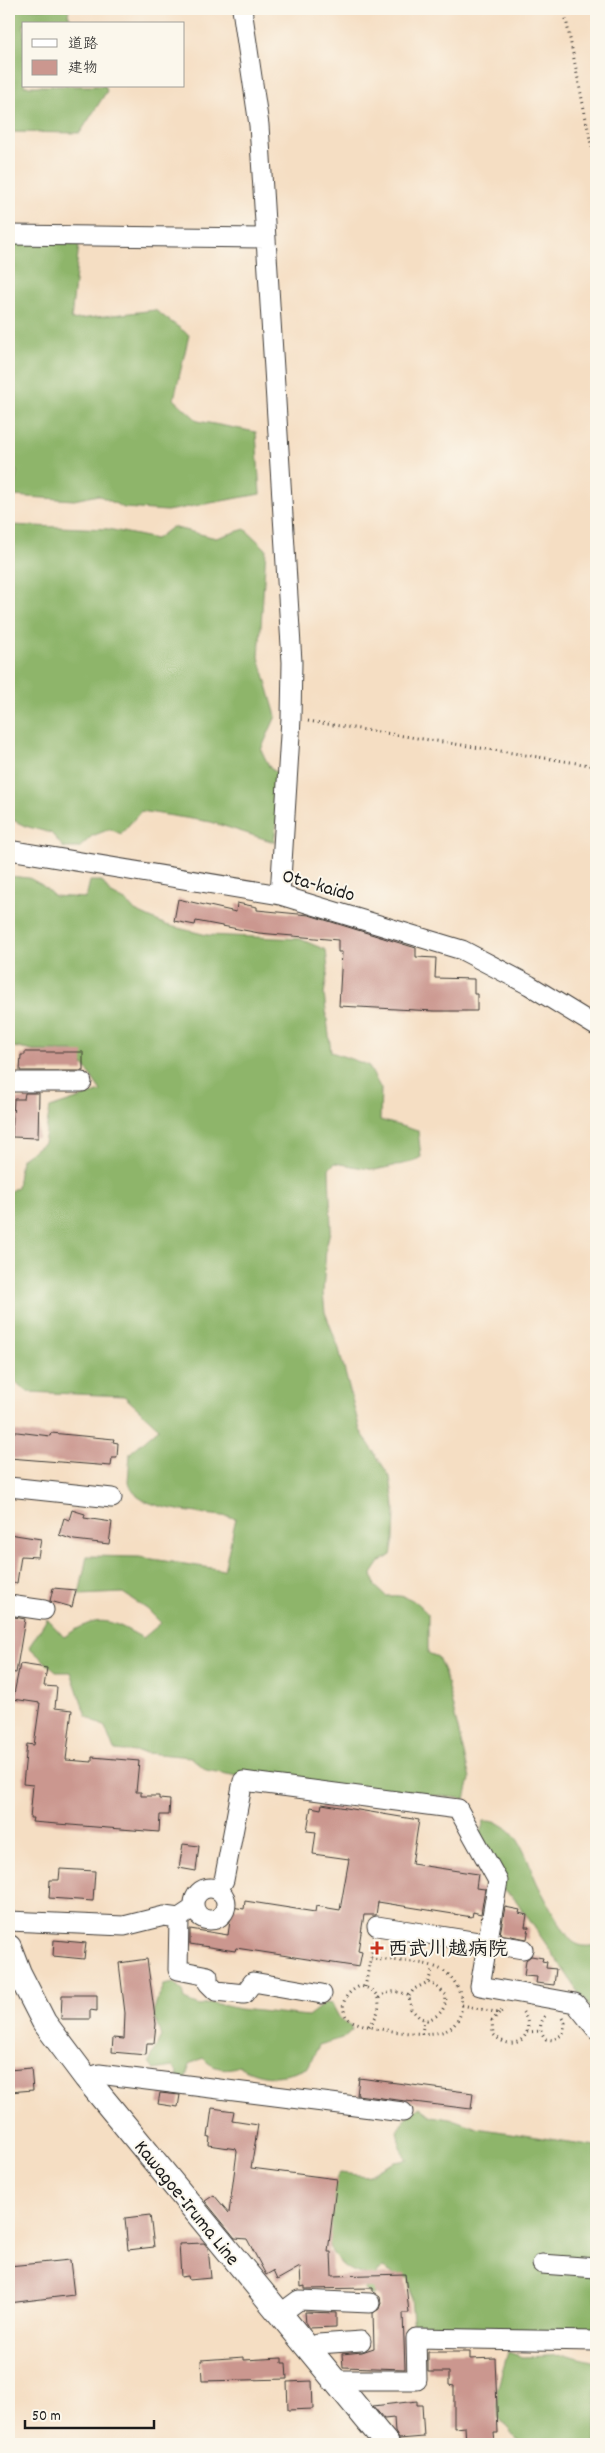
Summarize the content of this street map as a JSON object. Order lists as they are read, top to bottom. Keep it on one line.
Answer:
{"streets":{"main road":["Kawagoe-Iruma Line"],"street":["Ota-kaido"]},"places":{"health":["西武川越病院"]},"legend":["道路","建物"],"scale_bar":"50 m"}
